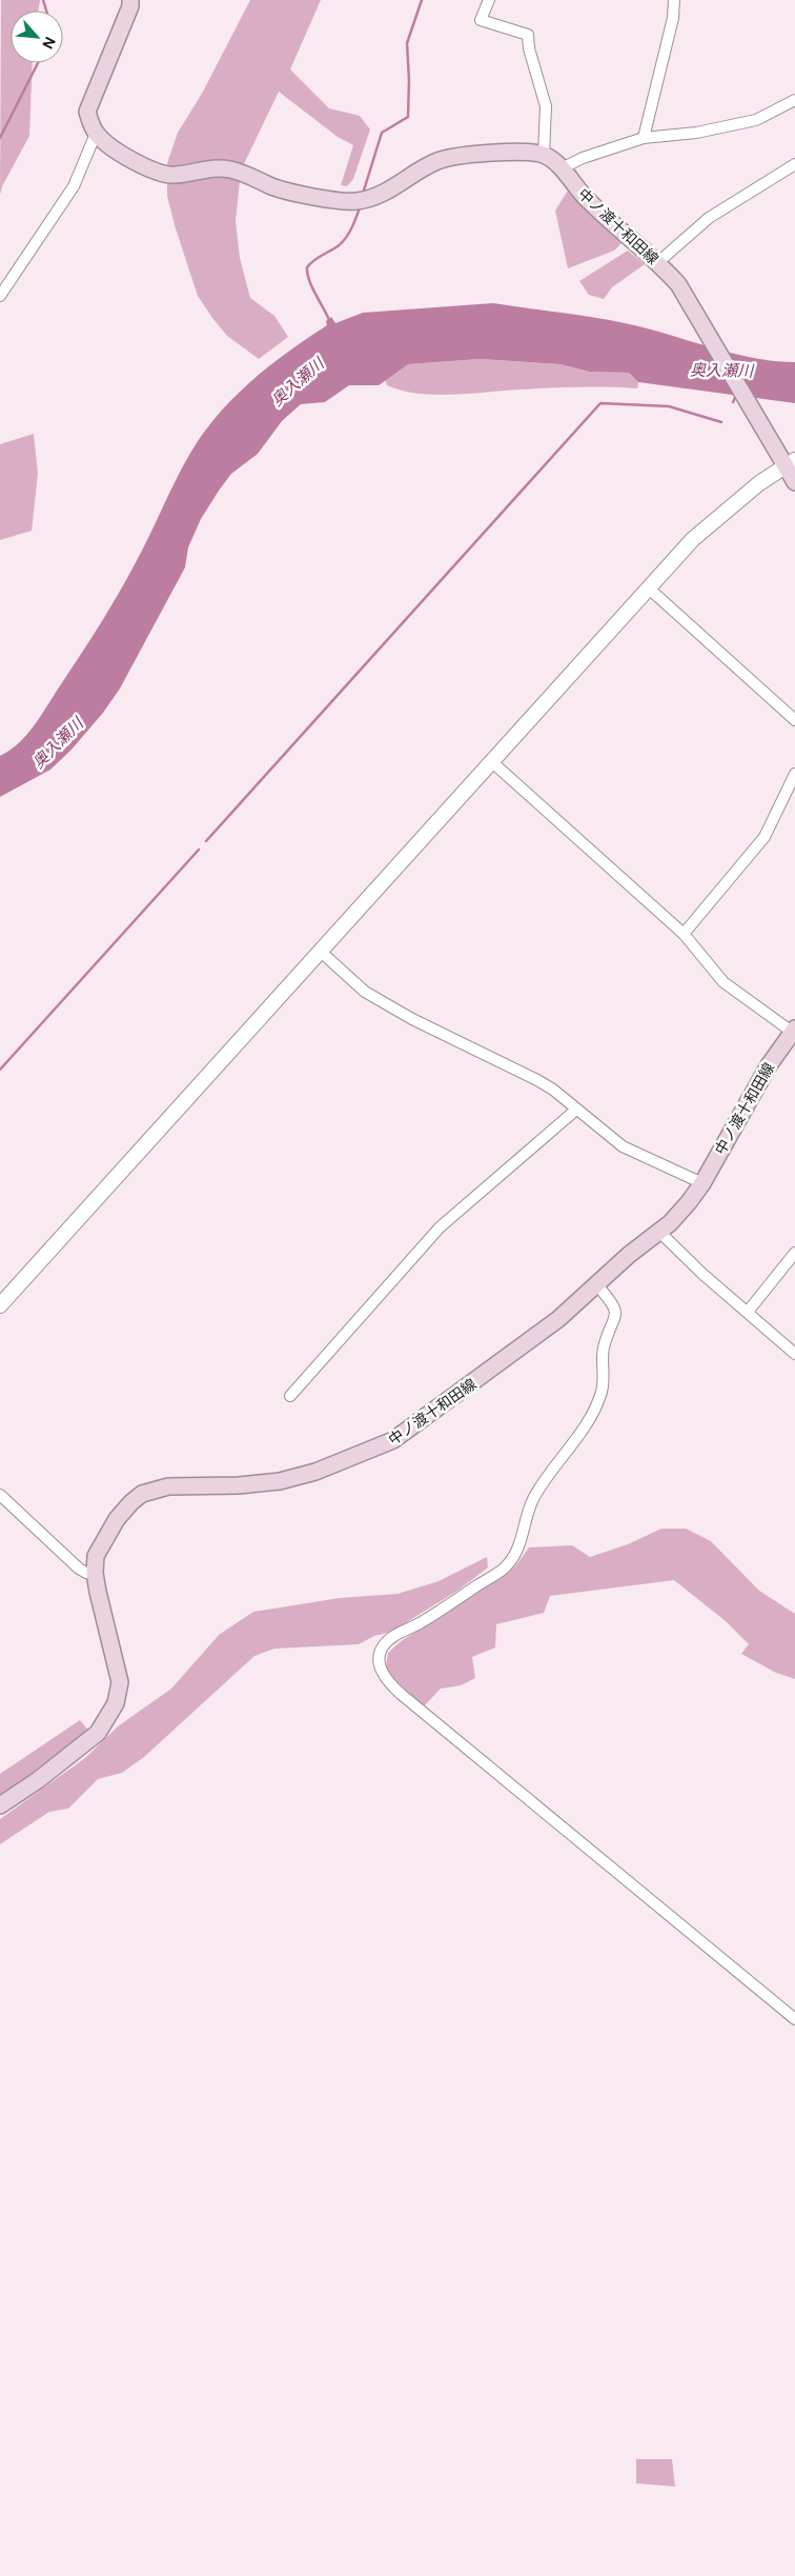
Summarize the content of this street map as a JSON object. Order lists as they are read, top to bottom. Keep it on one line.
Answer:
{"streets":{"main road":["中ノ渡十和田線"]},"water":["奥入瀬川"],"north":"bottom right"}
